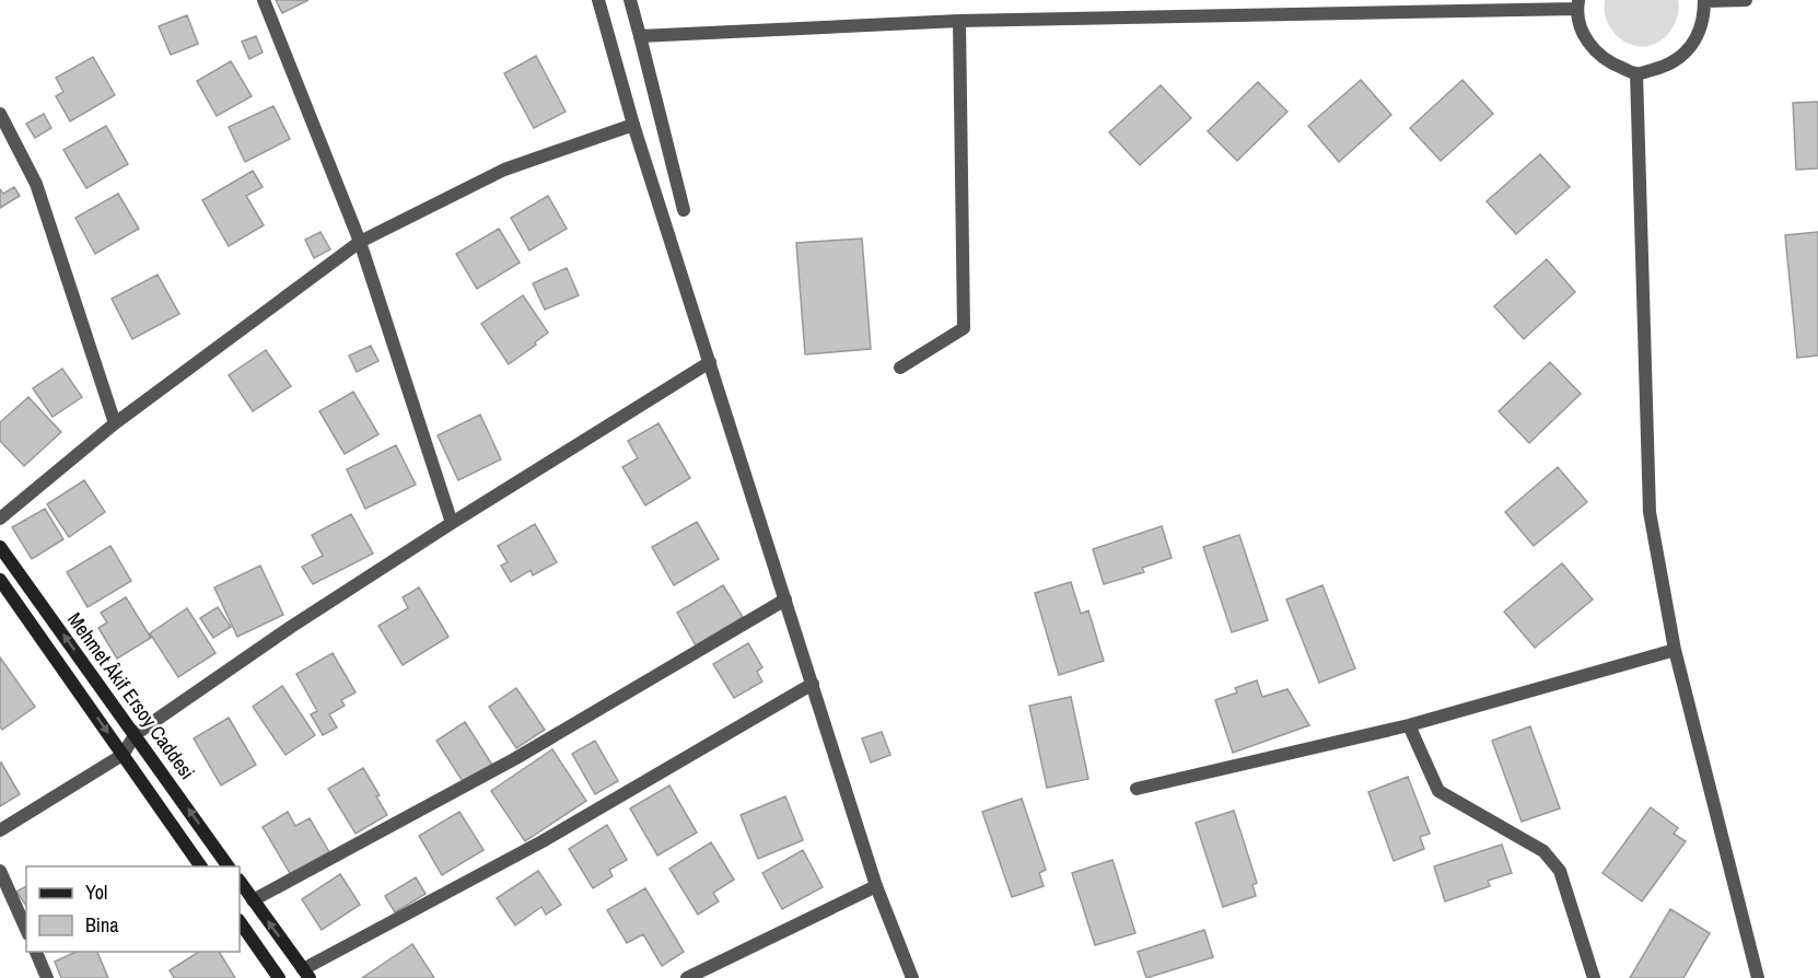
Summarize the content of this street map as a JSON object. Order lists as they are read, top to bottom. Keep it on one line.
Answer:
{"streets":{"main road":["Mehmet Âkif Ersoy Caddesi"]},"legend":["Yol","Bina"]}
